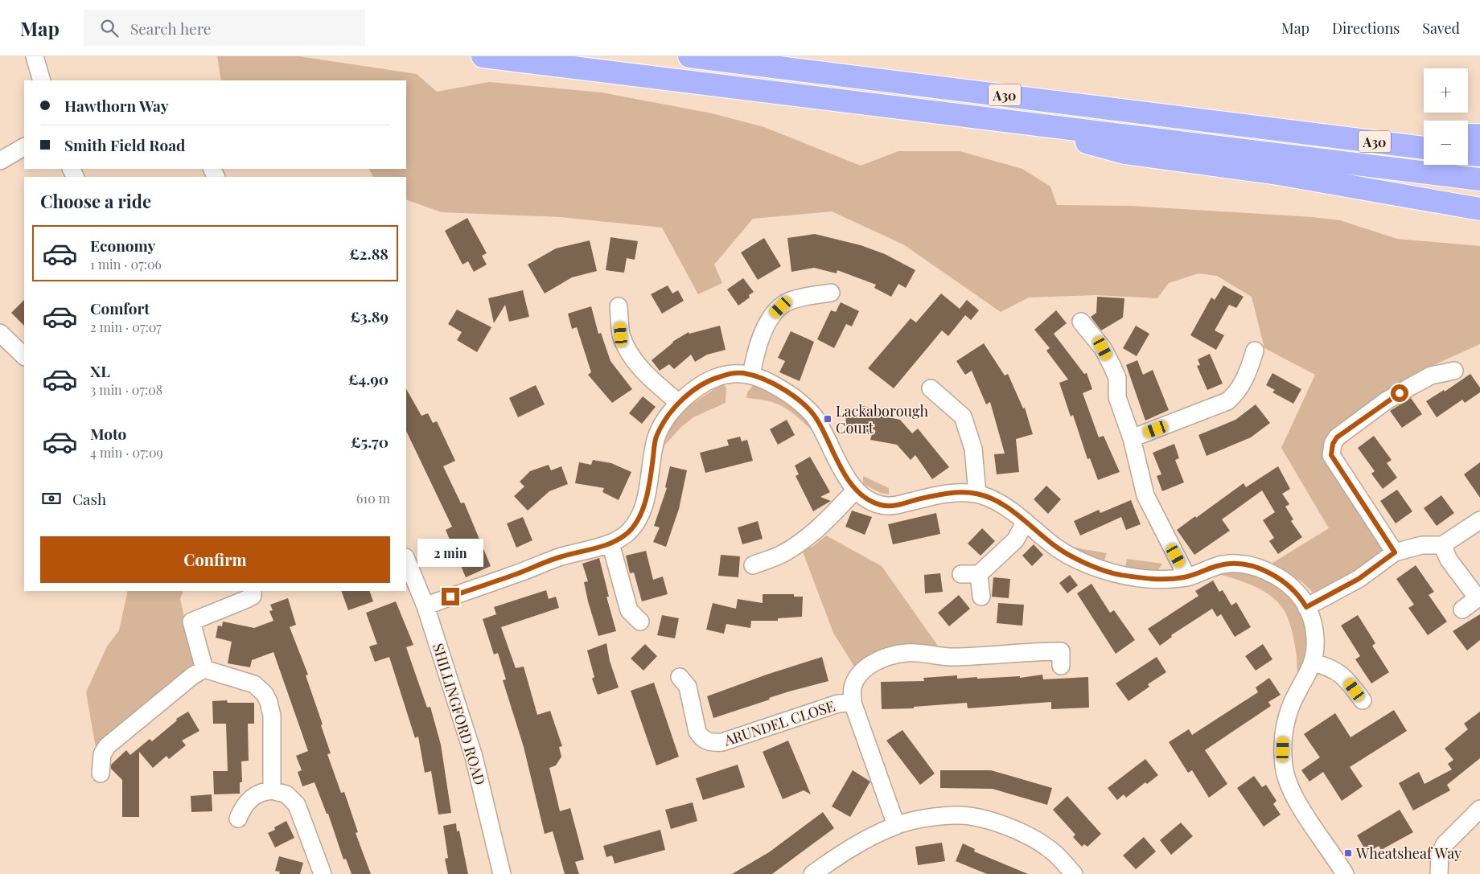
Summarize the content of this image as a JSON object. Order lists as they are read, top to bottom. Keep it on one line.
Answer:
{"streets":{"highway":["A30"],"street":["SHILLINGFORD ROAD","ARUNDEL CLOSE"]},"places":{"transit":["Lackaborough Court","Wheatsheaf Way"]},"page":{"header":"Map","search":"Search here","nav":["Map","Directions","Saved"],"map_buttons":["+","−"],"banner":["Hawthorn Way","Smith Field Road"],"heading":"Choose a ride","list":[{"name":"Economy","note":"1 min · 07:06","value":"£2.88"},{"name":"Comfort","note":"2 min · 07:07","value":"£3.89"},{"name":"XL","note":"3 min · 07:08","value":"£4.90"},{"name":"Moto","note":"4 min · 07:09","value":"£5.70"}],"pay":["Cash","610 m"],"buttons":"Confirm","bubble":"2 min"}}
